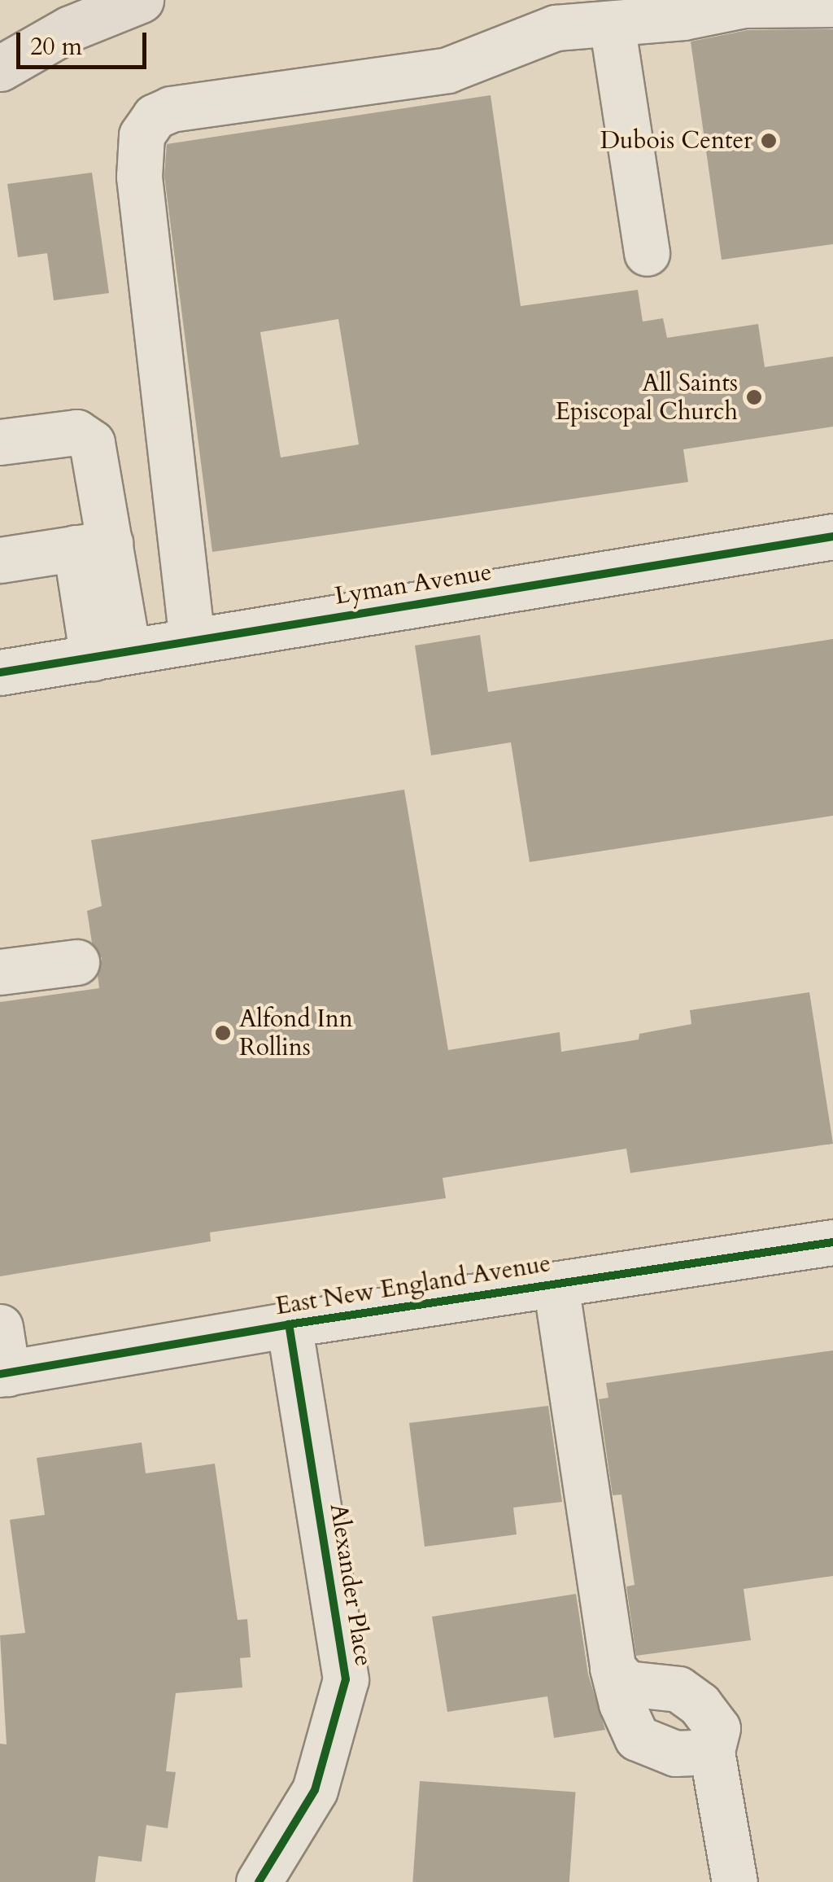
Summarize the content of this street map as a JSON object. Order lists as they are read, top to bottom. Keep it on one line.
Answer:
{"streets":{"street":["Lyman Avenue","East New England Avenue","Alexander Place"]},"crossings":[["East New England Avenue","Alexander Place"]],"places":["Dubois Center","All Saints Episcopal Church","Alfond Inn Rollins"],"scale_bar":"20 m"}
